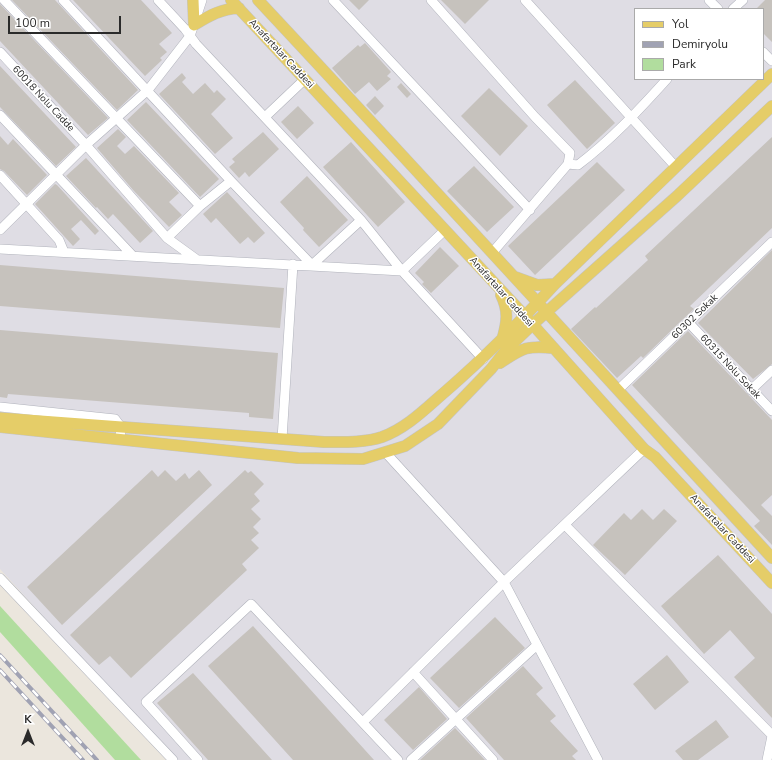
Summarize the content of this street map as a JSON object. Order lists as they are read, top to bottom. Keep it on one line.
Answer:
{"streets":{"main road":["Anafartalar Caddesi"],"street":["60018 Nolu Cadde","60302 Sokak","60315 Nolu Sokak"]},"crossings":[["Anafartalar Caddesi","60302 Sokak"],["60302 Sokak","60315 Nolu Sokak"]],"legend":["Yol","Demiryolu","Park"],"scale_bar":"100 m","north":"top"}
